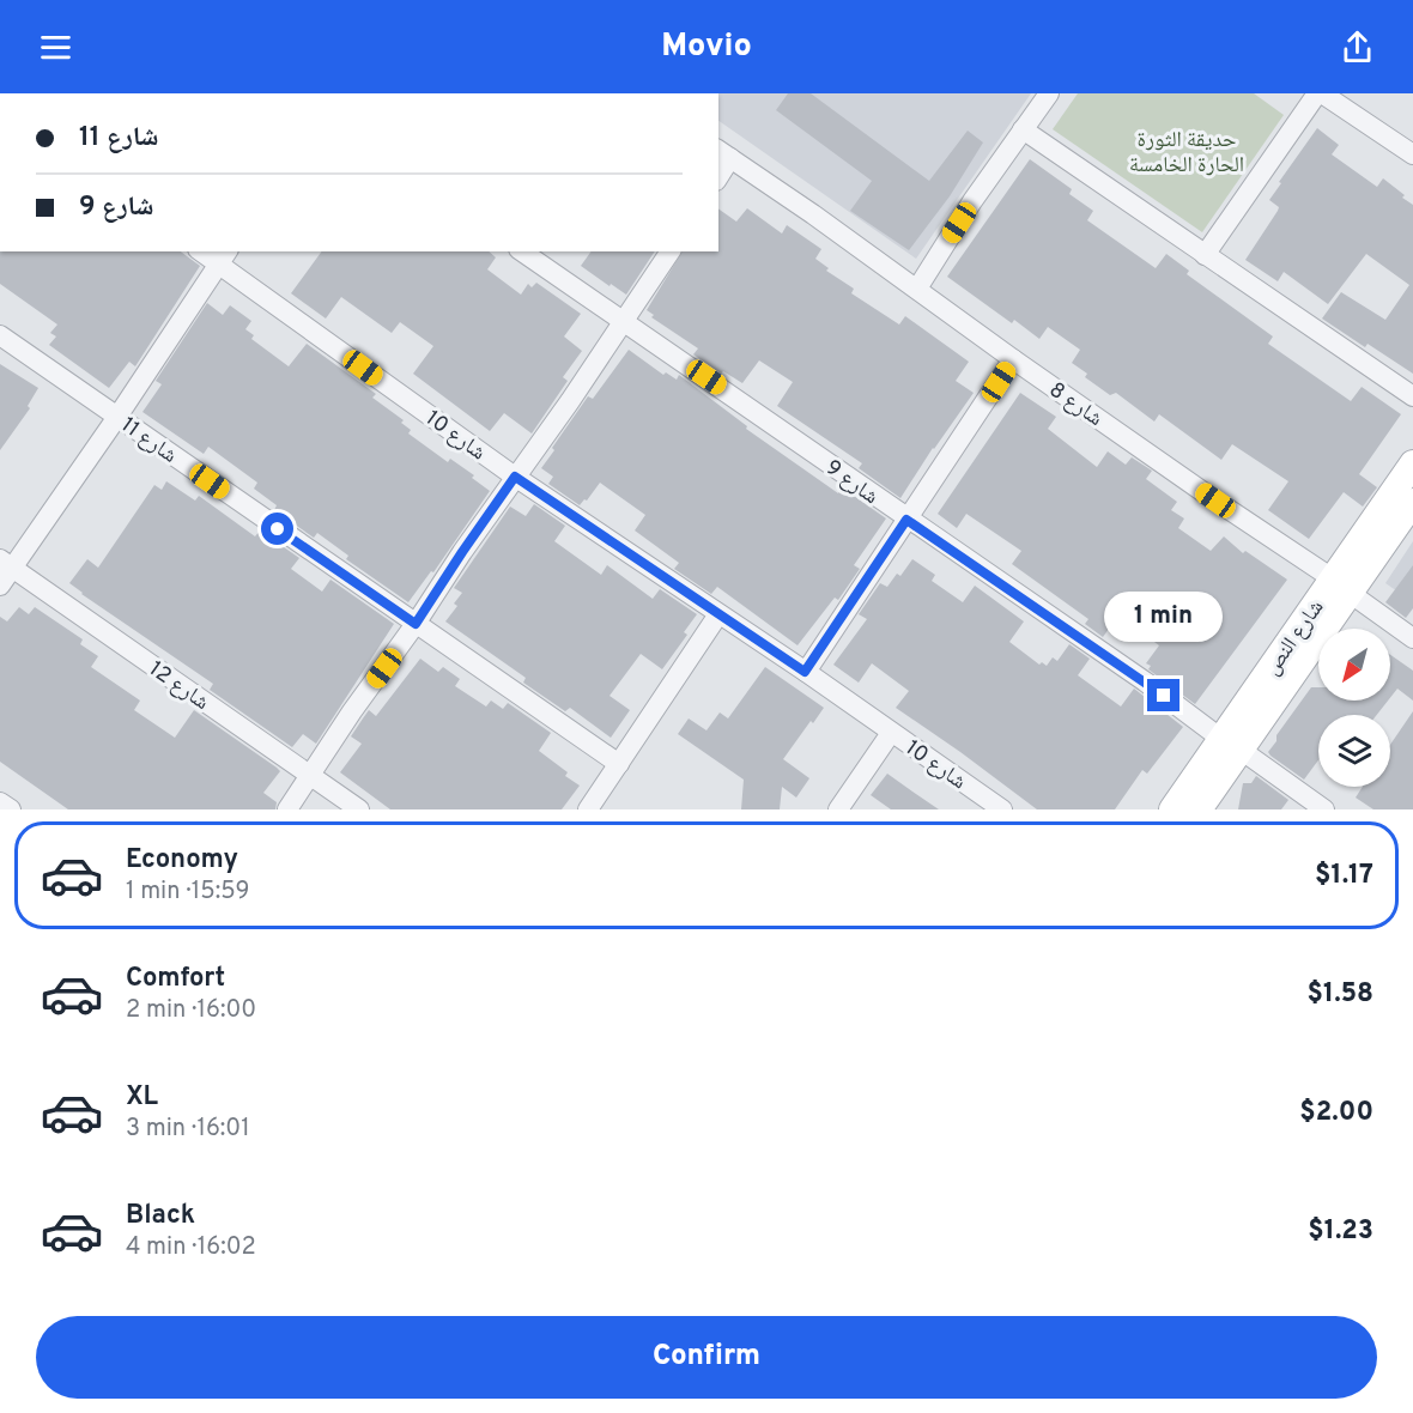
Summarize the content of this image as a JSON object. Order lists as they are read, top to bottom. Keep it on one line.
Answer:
{"streets":{"main road":["شارع النص"],"street":["شارع 8","شارع 10","شارع 11","شارع 9","شارع 12"]},"crossings":[["شارع 8","شارع النص"],["شارع 9","شارع النص"]],"parks":["حديقة الثورة الحارة الخامسة"],"north":"bottom left","page":{"header":"Movio","banner":["شارع 11","شارع 9"],"bubble":"1 min","list":[{"name":"Economy","note":"1 min · 15:59","value":"$1.17"},{"name":"Comfort","note":"2 min · 16:00","value":"$1.58"},{"name":"XL","note":"3 min · 16:01","value":"$2.00"},{"name":"Black","note":"4 min · 16:02","value":"$1.23"}],"buttons":"Confirm"}}
